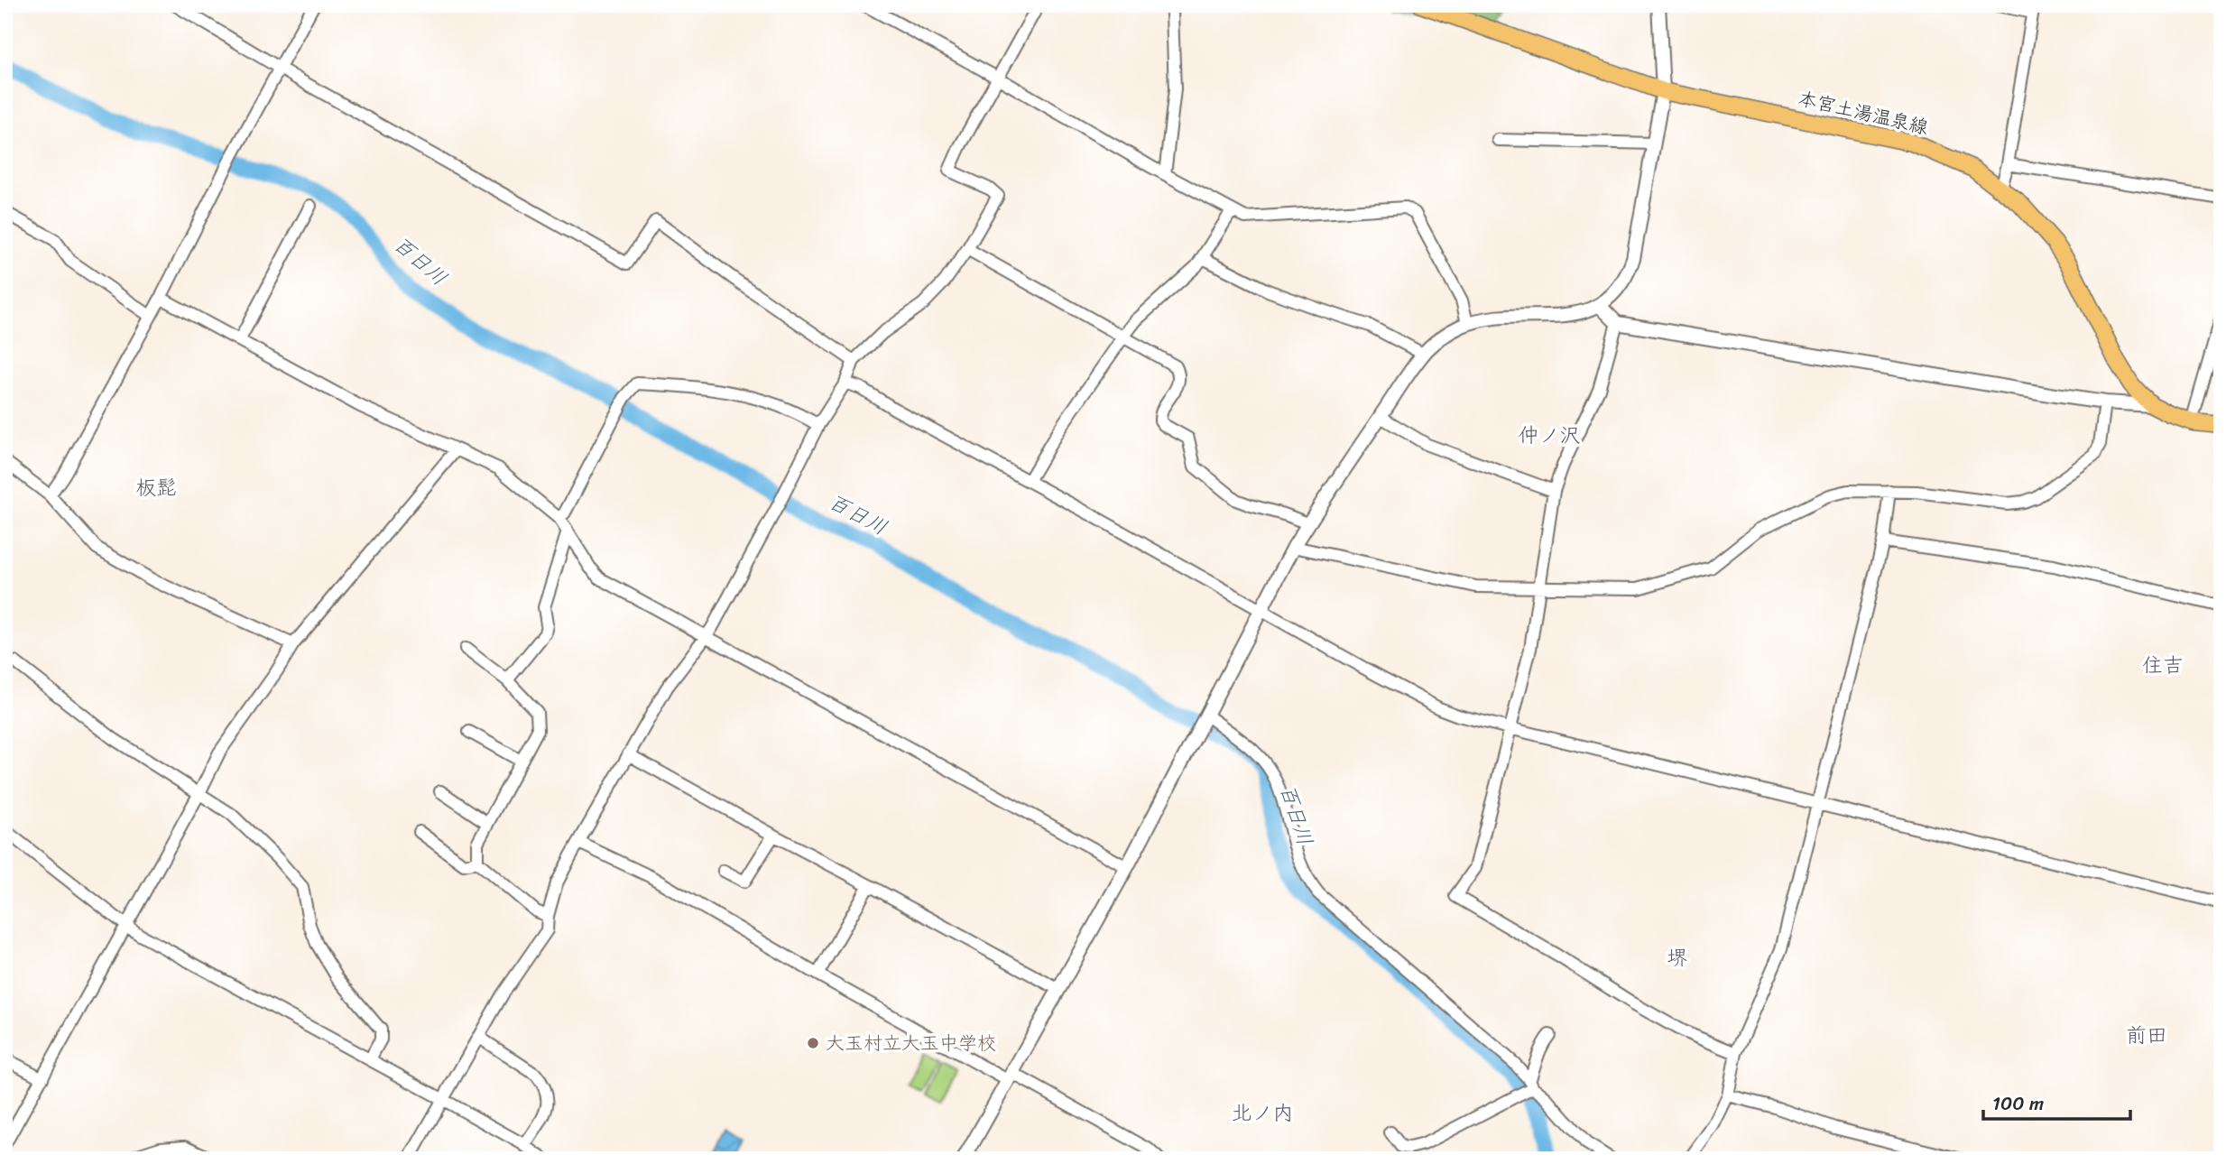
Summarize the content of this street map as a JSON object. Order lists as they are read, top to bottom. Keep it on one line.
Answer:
{"streets":{"main road":["本宮土湯温泉線"]},"districts":["仲ノ沢","板髭","住吉","堺","前田","北ノ内"],"water":["百日川"],"places":["大玉村立大玉中学校"],"scale_bar":"100 m"}
